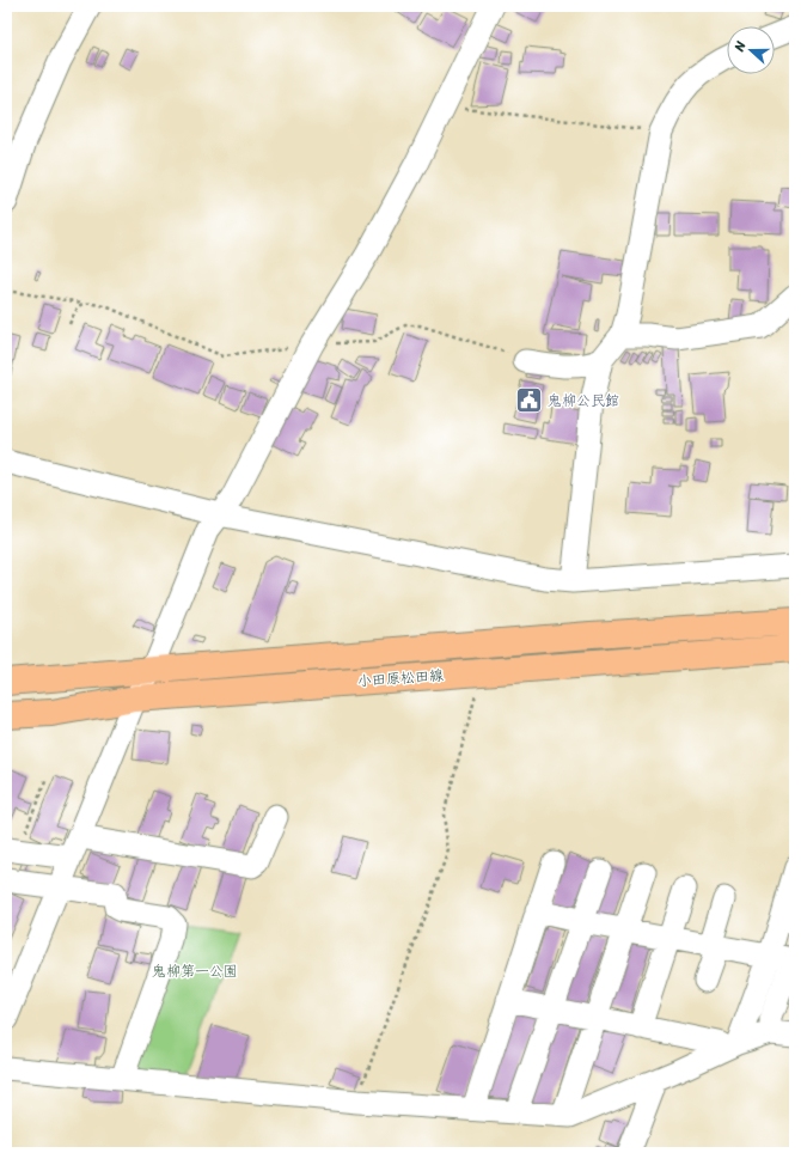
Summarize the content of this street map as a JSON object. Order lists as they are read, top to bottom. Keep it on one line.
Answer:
{"streets":{"main road":["小田原松田線"]},"parks":["鬼柳第一公園"],"places":{"public building":["鬼柳公民館"]},"north":"left"}
